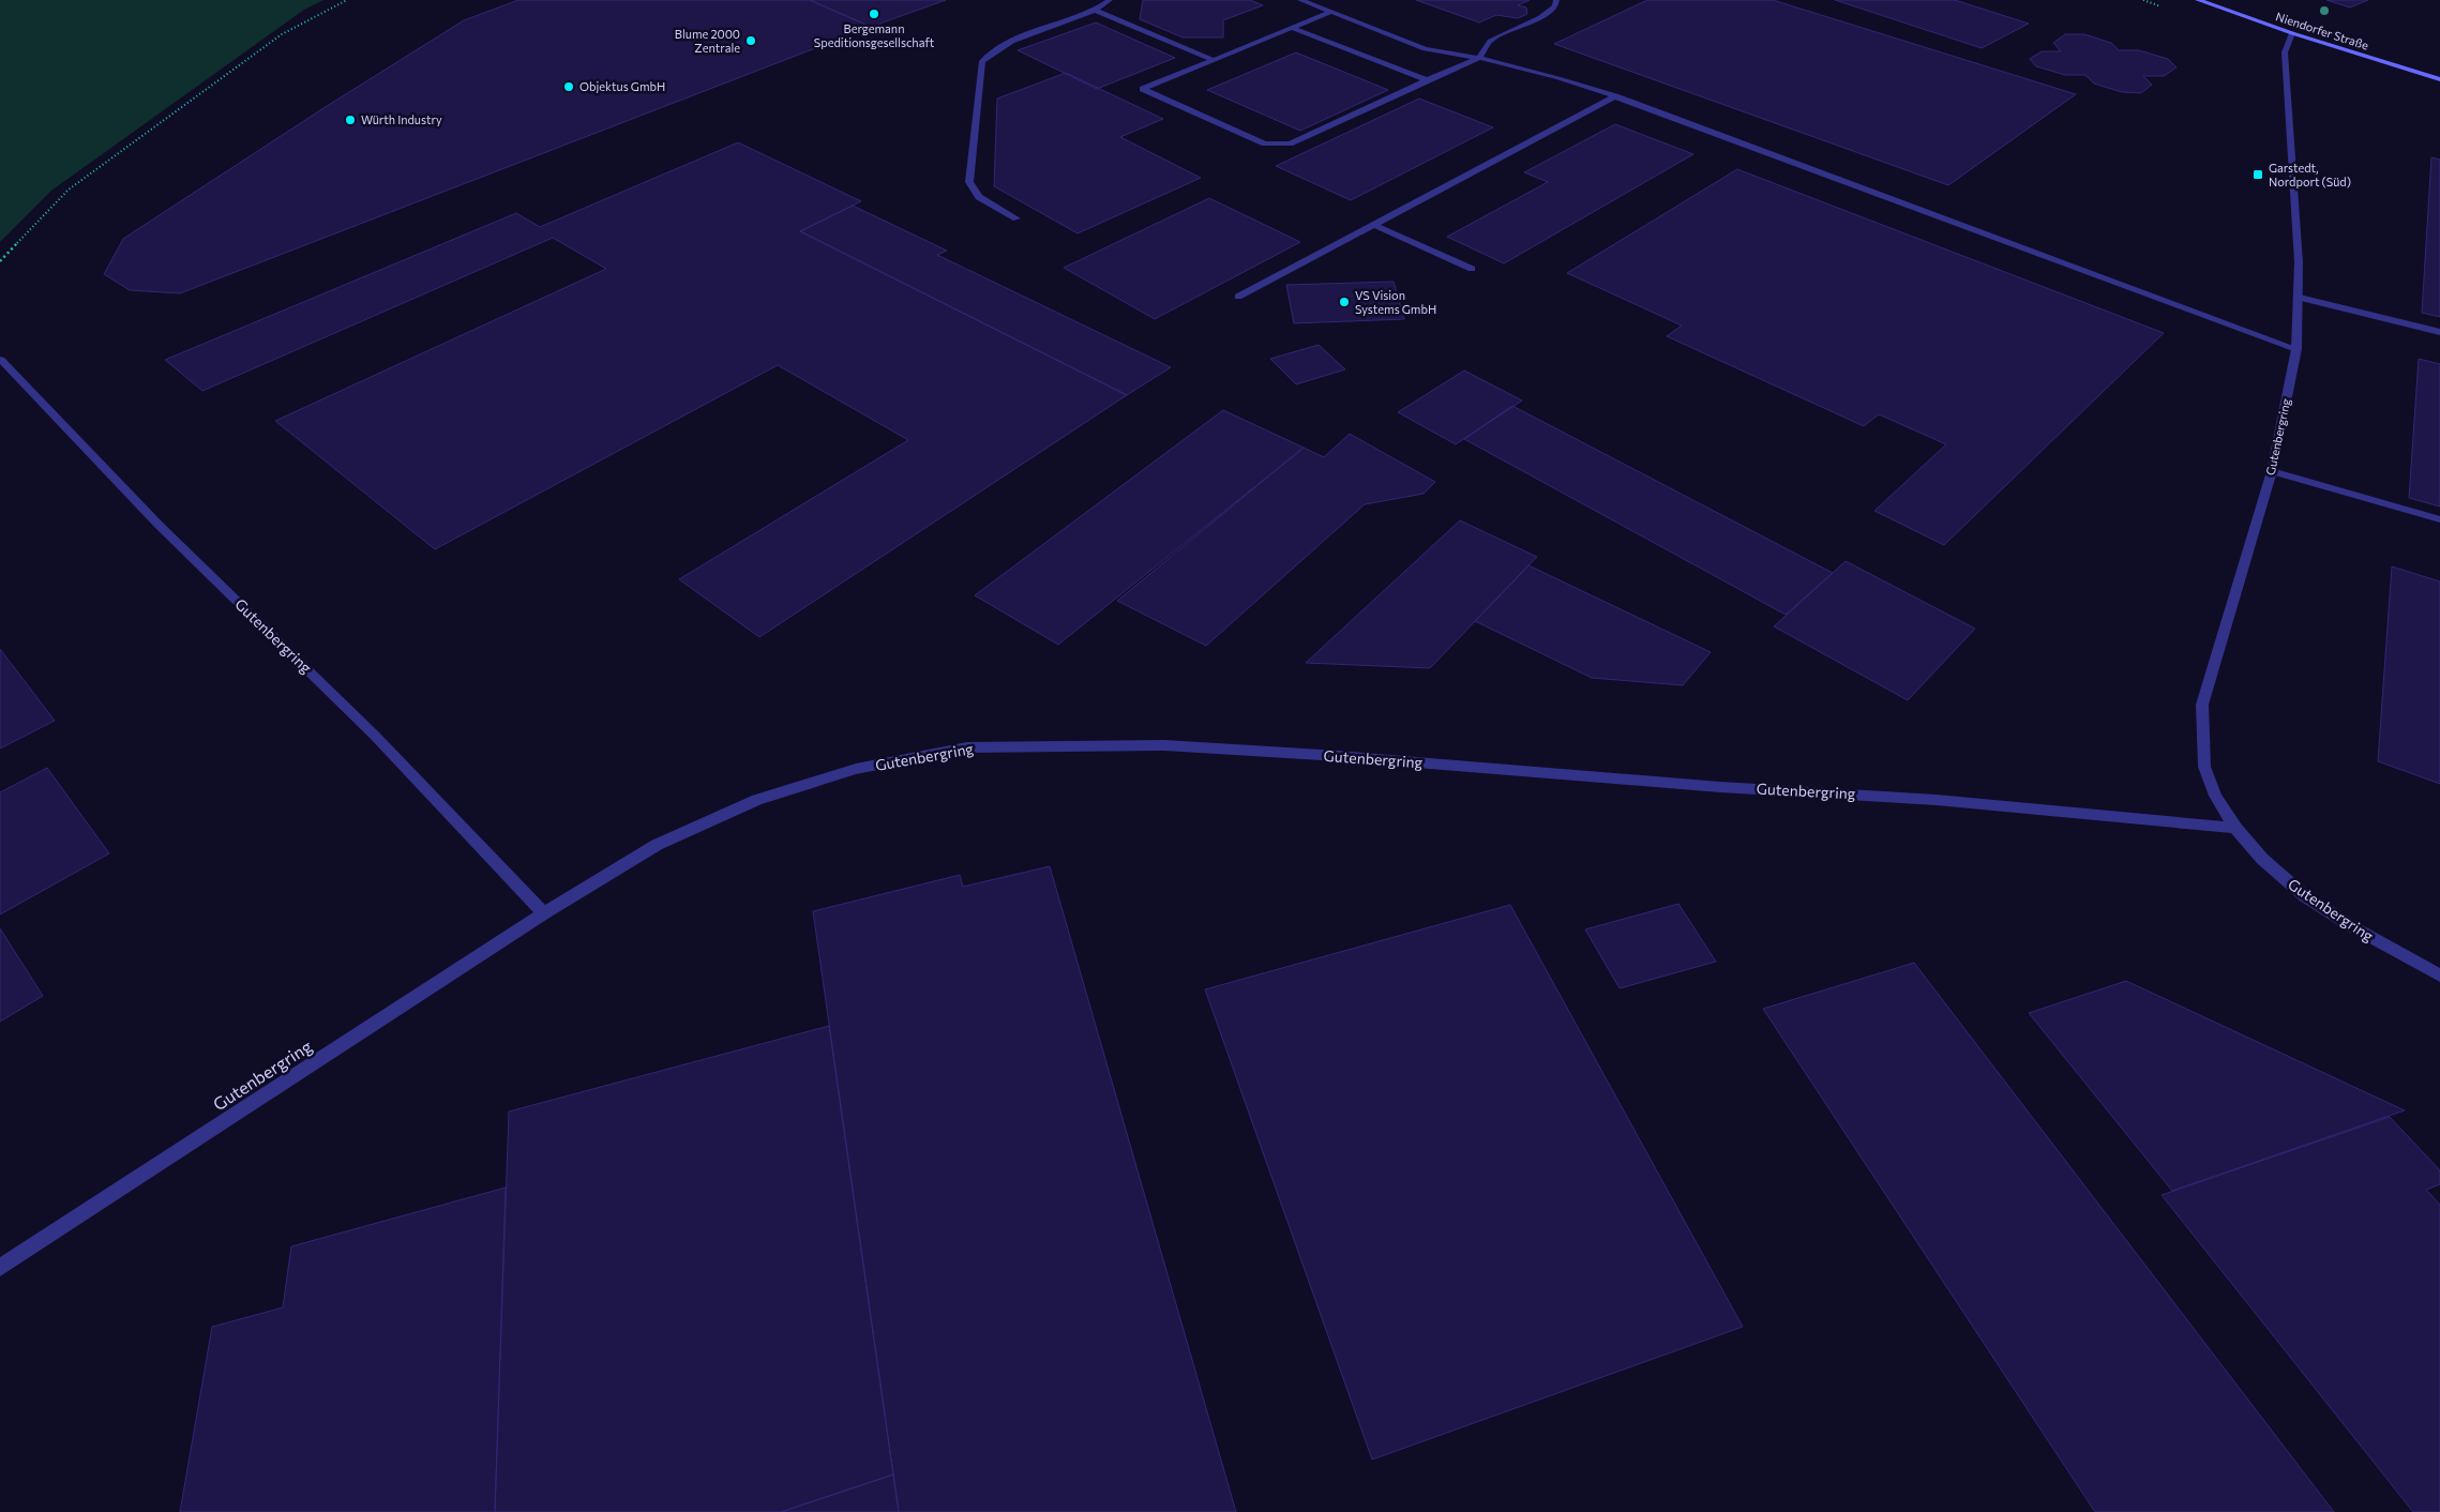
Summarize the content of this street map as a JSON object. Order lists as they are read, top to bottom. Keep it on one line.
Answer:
{"streets":{"main road":["Niendorfer Straße"],"street":["Gutenbergring"]},"crossings":[["Niendorfer Straße","Gutenbergring"]],"places":{"other":["Bergemann Speditionsgesellschaft","Blume 2000 Zentrale","Objektus GmbH","Würth Industry","VS Vision Systems GmbH"],"transit":["Garstedt, Nordport (Süd)"]}}
